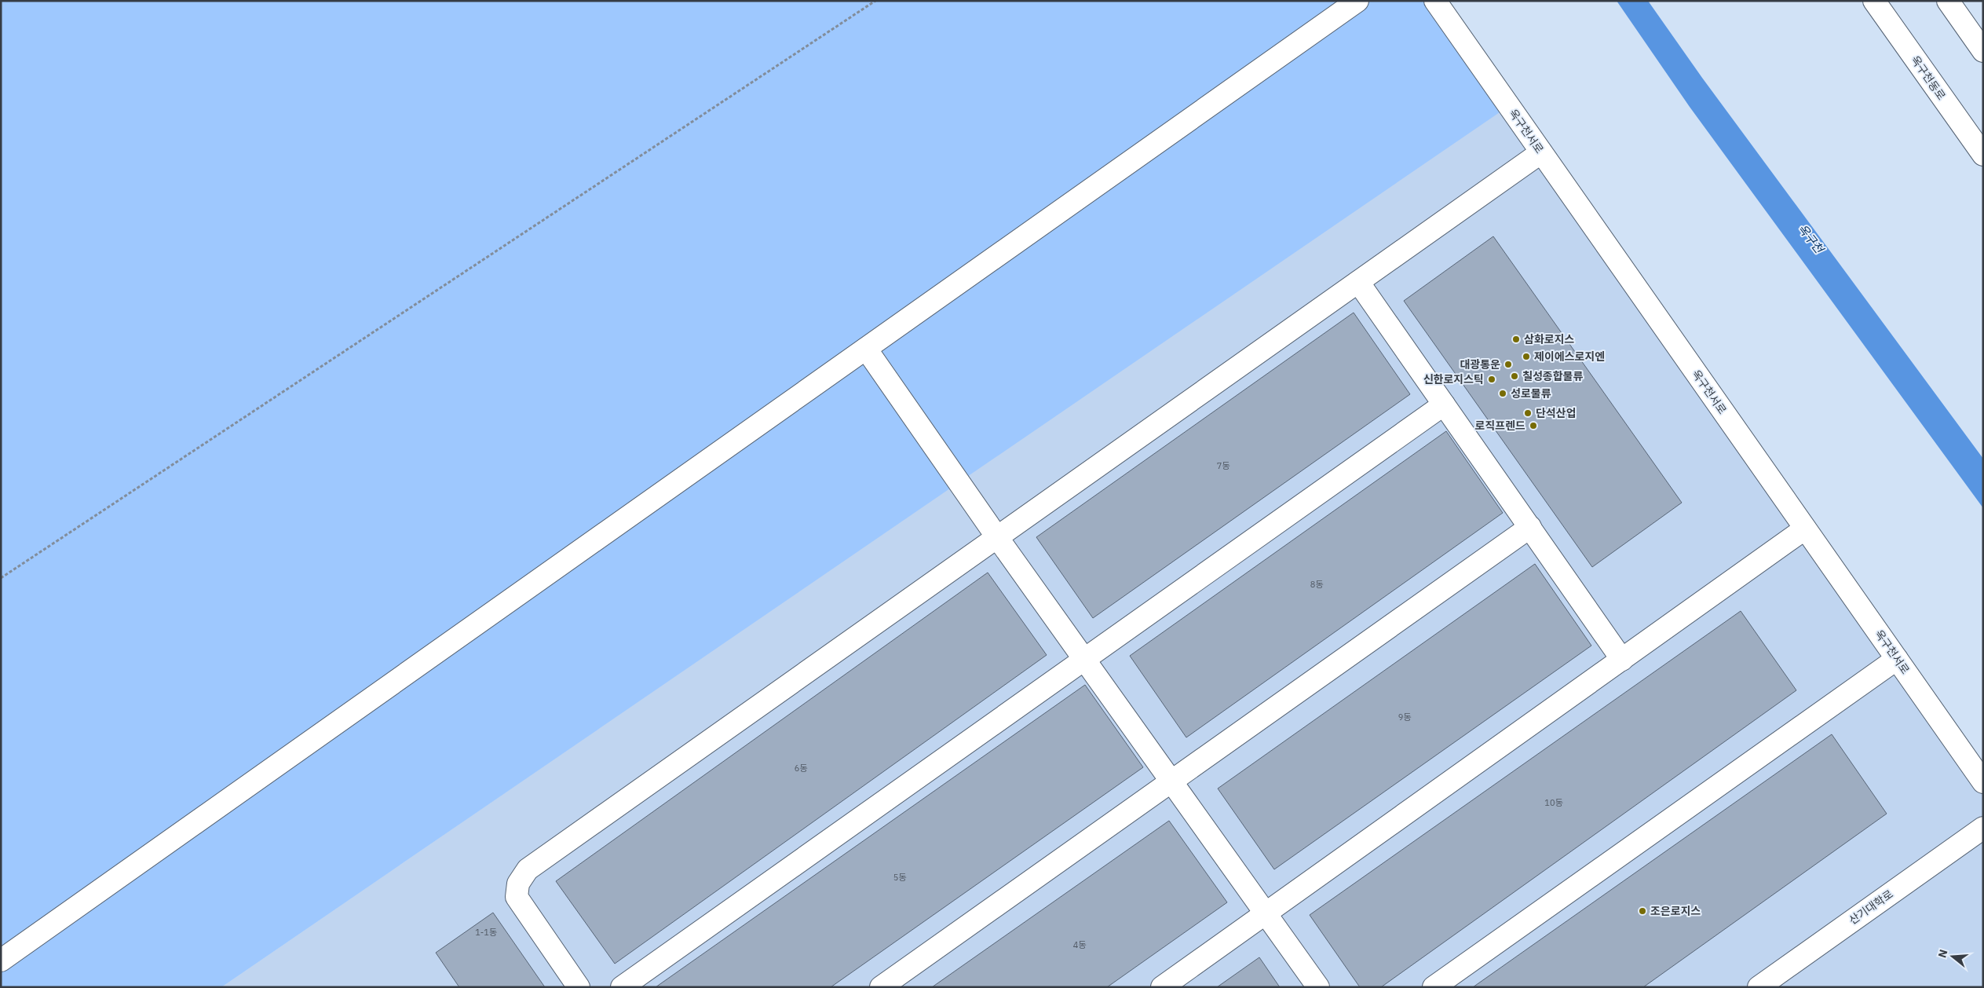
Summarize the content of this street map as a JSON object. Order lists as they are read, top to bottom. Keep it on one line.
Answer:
{"streets":{"street":["옥구천동로","옥구천서로","산기대학로"]},"water":["옥구천"],"places":["삼화로지스","제이에스로지엔","대광통운","칠성종합물류","신한로지스틱","성로물류","단석산업","로직프렌드","조은로지스"],"house_numbers":["7동","8동","9동","6동","10동","5동","1-1동","4동"],"north":"left"}
